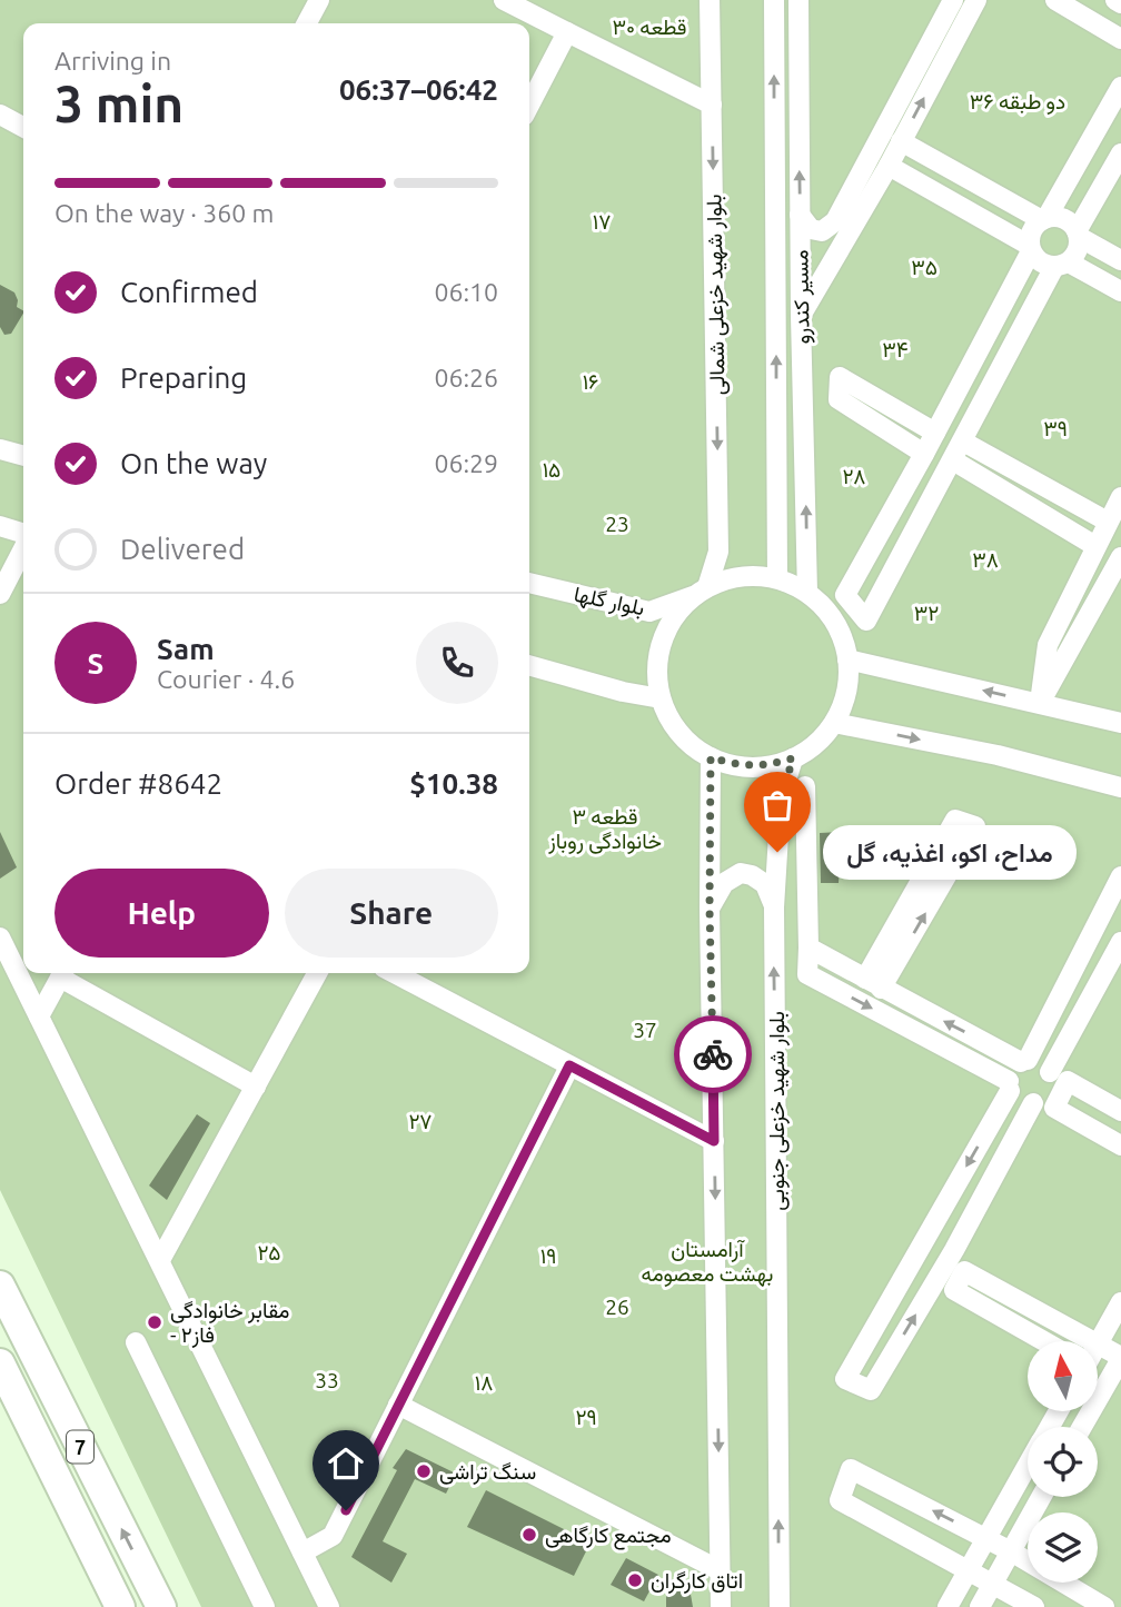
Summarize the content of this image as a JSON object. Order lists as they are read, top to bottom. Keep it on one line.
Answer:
{"streets":{"highway":["7"],"lane":["بلوار شهید خزعلی شمالی","مسیر کندرو","بلوار گلها","بلوار شهید خزعلی جنوبی"]},"crossings":[["بلوار شهید خزعلی شمالی","مسیر کندرو"],["بلوار شهید خزعلی شمالی","بلوار گلها"],["بلوار شهید خزعلی شمالی","بلوار شهید خزعلی جنوبی"],["مسیر کندرو","بلوار گلها"],["مسیر کندرو","بلوار شهید خزعلی جنوبی"],["بلوار گلها","بلوار شهید خزعلی جنوبی"]],"parks":["قطعه ۳۰","۳۶ دو طبقه","۱۷","۳۵","۳۴","۱۶","۳۹","۱۵","۲۸","23","۳۸","۳۲","قطعه ۳ خانوادگی روباز","37","۲۷","آرامستان بهشت معصومه","۲۵","۱۹","26","33","۱۸","۲۹"],"places":["مداح، اکو، اغذیه، گل","مقابر خانوادگی - فاز۲","سنگ تراشی","مجتمع کارگاهی","اتاق کارگران"],"north":"top","page":{"heading":["3 min","Arriving in","06:37–06:42"],"panel":["Sam","Courier · 4.6","Order #8642","$10.38"],"bar":"On the way · 360 m","list":[["Confirmed","06:10"],["Preparing","06:26"],["On the way","06:29"],"Delivered"],"round":"S","bubble":"مداح، اکو، اغذیه، گل","buttons":["Help","Share"]}}
